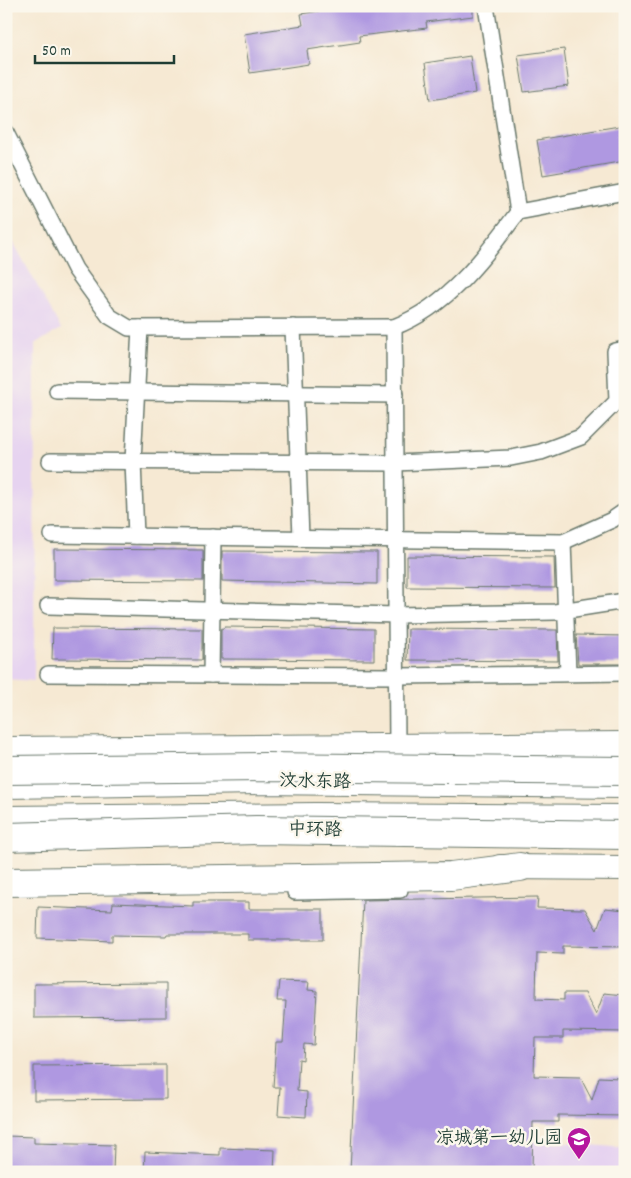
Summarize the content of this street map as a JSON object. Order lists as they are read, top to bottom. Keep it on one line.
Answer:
{"streets":{"highway":["中环路"],"main road":["汶水东路"]},"places":{"school or university":["凉城第一幼儿园"]},"scale_bar":"50 m"}
